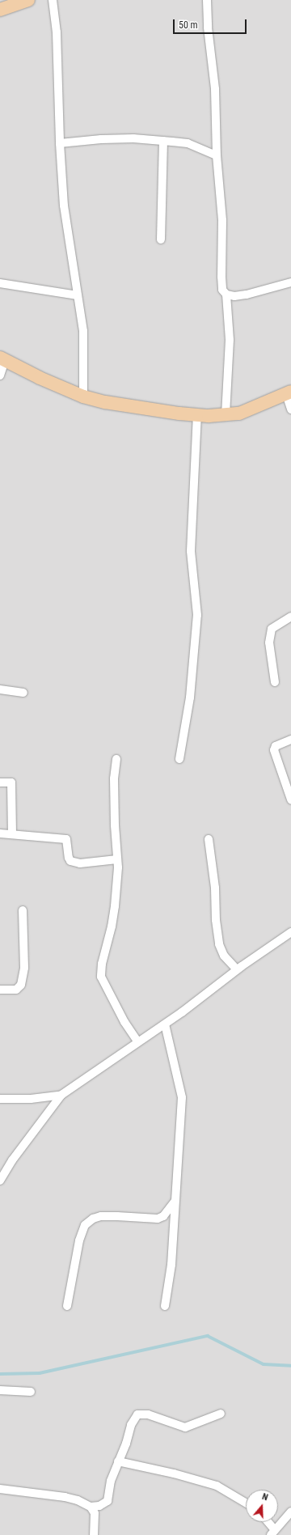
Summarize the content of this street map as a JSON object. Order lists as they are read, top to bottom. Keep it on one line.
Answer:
{"scale_bar":"50 m","north":"top"}
